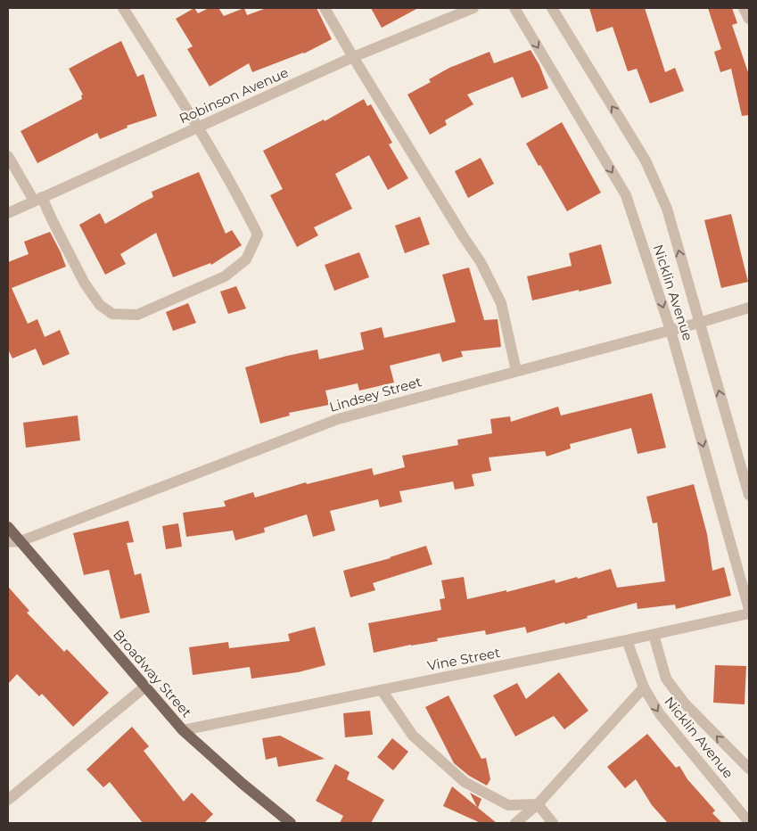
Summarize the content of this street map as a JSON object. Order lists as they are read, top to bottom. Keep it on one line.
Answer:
{"streets":{"main road":["Broadway Street"],"street":["Robinson Avenue","Nicklin Avenue","Lindsey Street","Vine Street"]},"crossings":[["Nicklin Avenue","Lindsey Street"],["Nicklin Avenue","Vine Street"],["Lindsey Street","Broadway Street"],["Vine Street","Broadway Street"]]}
